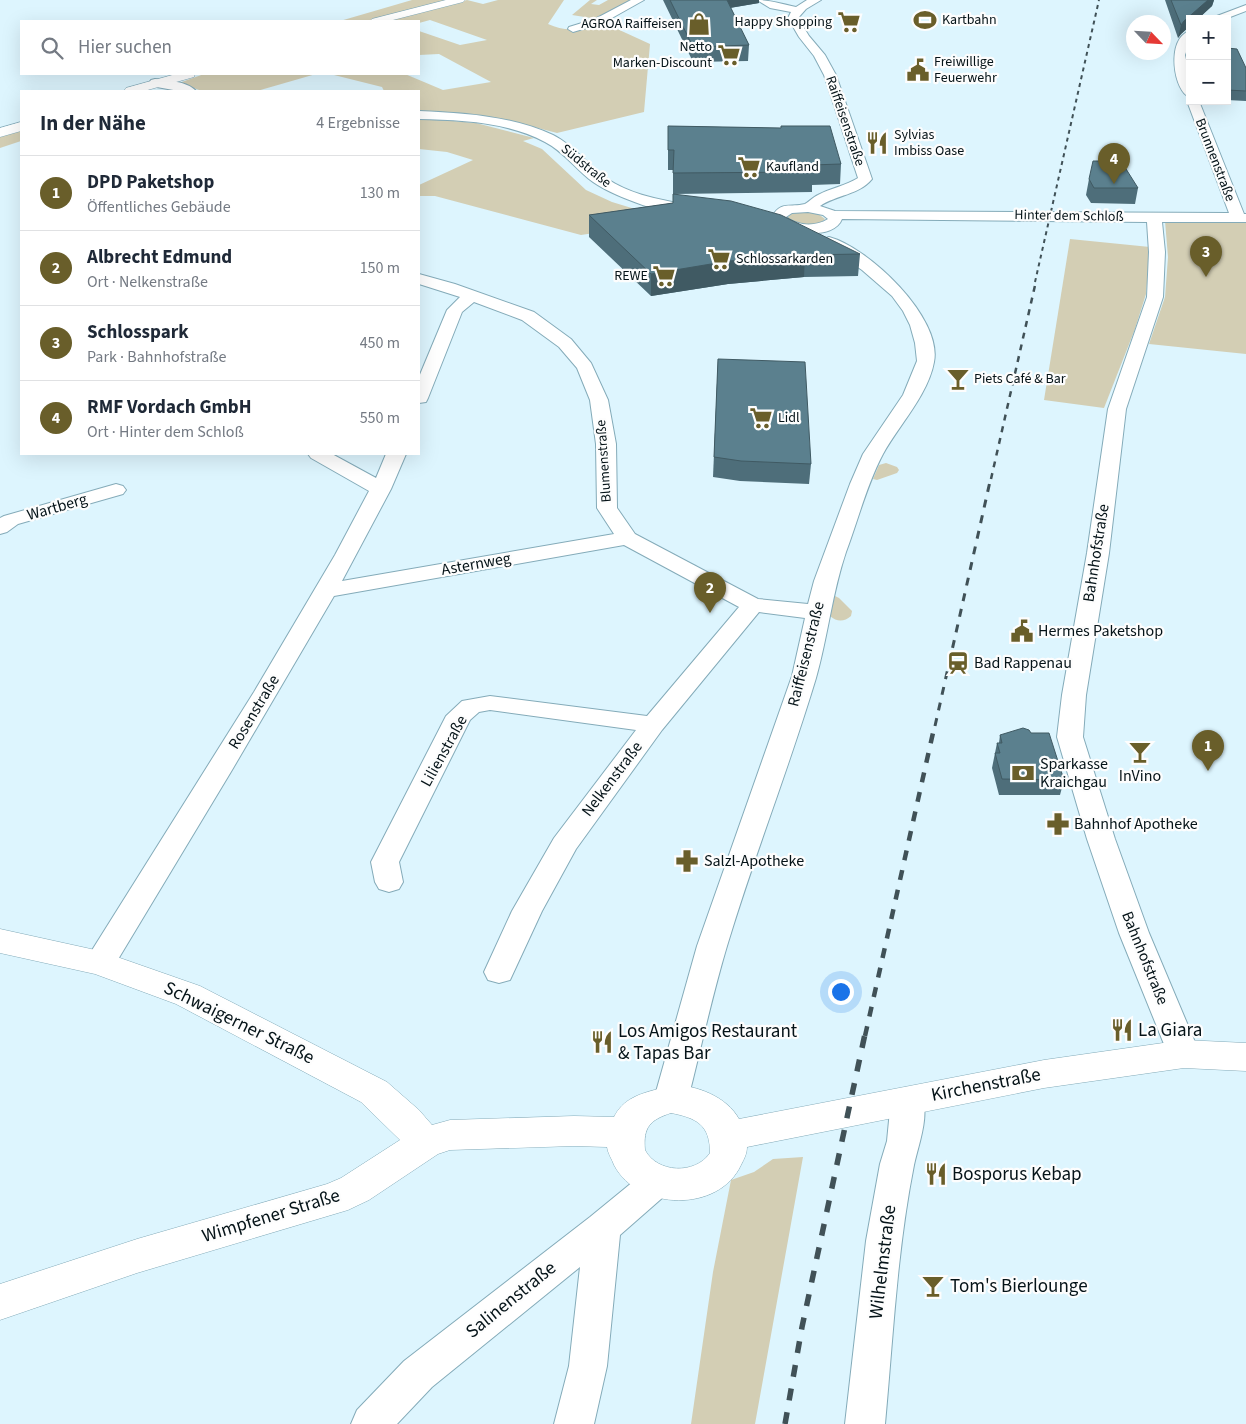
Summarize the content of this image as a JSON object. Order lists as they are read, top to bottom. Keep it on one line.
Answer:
{"streets":{"street":["Raiffeisenstraße","Brunnenstraße","Südstraße","Hinter dem Schloß","Blumenstraße","Wartberg","Bahnhofstraße","Asternweg","Rosenstraße","Lilienstraße","Nelkenstraße","Schwaigerner Straße","Kirchenstraße","Wimpfener Straße","Wilhelmstraße","Salinenstraße"]},"crossings":[["Raiffeisenstraße","Hinter dem Schloß"],["Raiffeisenstraße","Blumenstraße"],["Raiffeisenstraße","Kirchenstraße"],["Raiffeisenstraße","Wimpfener Straße"],["Raiffeisenstraße","Salinenstraße"],["Brunnenstraße","Hinter dem Schloß"],["Hinter dem Schloß","Bahnhofstraße"],["Blumenstraße","Asternweg"],["Blumenstraße","Nelkenstraße"],["Bahnhofstraße","Kirchenstraße"],["Asternweg","Rosenstraße"],["Rosenstraße","Schwaigerner Straße"],["Lilienstraße","Nelkenstraße"],["Schwaigerner Straße","Wimpfener Straße"],["Kirchenstraße","Wimpfener Straße"],["Kirchenstraße","Wilhelmstraße"],["Kirchenstraße","Salinenstraße"],["Wimpfener Straße","Salinenstraße"]],"places":{"sports":["Kartbahn"],"supermarket":["Happy Shopping","Netto Marken-Discount","Kaufland","Schlossarkarden","REWE","Lidl"],"shop":["AGROA Raiffeisen"],"public building":["Freiwillige Feuerwehr","Hermes Paketshop"],"restaurant":["Sylvias Imbiss Oase","La Giara","Los Amigos Restaurant & Tapas Bar","Bosporus Kebap"],"bar":["Piets Café & Bar","InVino","Tom's Bierlounge"],"station":["Bad Rappenau"],"bank":["Sparkasse Kraichgau"],"pharmacy":["Bahnhof Apotheke","Salzl-Apotheke"]},"north":"bottom right","page":{"map_buttons":["+","−"],"search":"Hier suchen","heading":["In der Nähe","4 Ergebnisse"],"pins":["4","3","2","1"],"list":[{"mark":"1","name":"DPD Paketshop","note":"Öffentliches Gebäude","value":"130 m"},{"mark":"2","name":"Albrecht Edmund","note":"Ort · Nelkenstraße","value":"150 m"},{"mark":"3","name":"Schlosspark","note":"Park · Bahnhofstraße","value":"450 m"},{"mark":"4","name":"RMF Vordach GmbH","note":"Ort · Hinter dem Schloß","value":"550 m"}]}}
